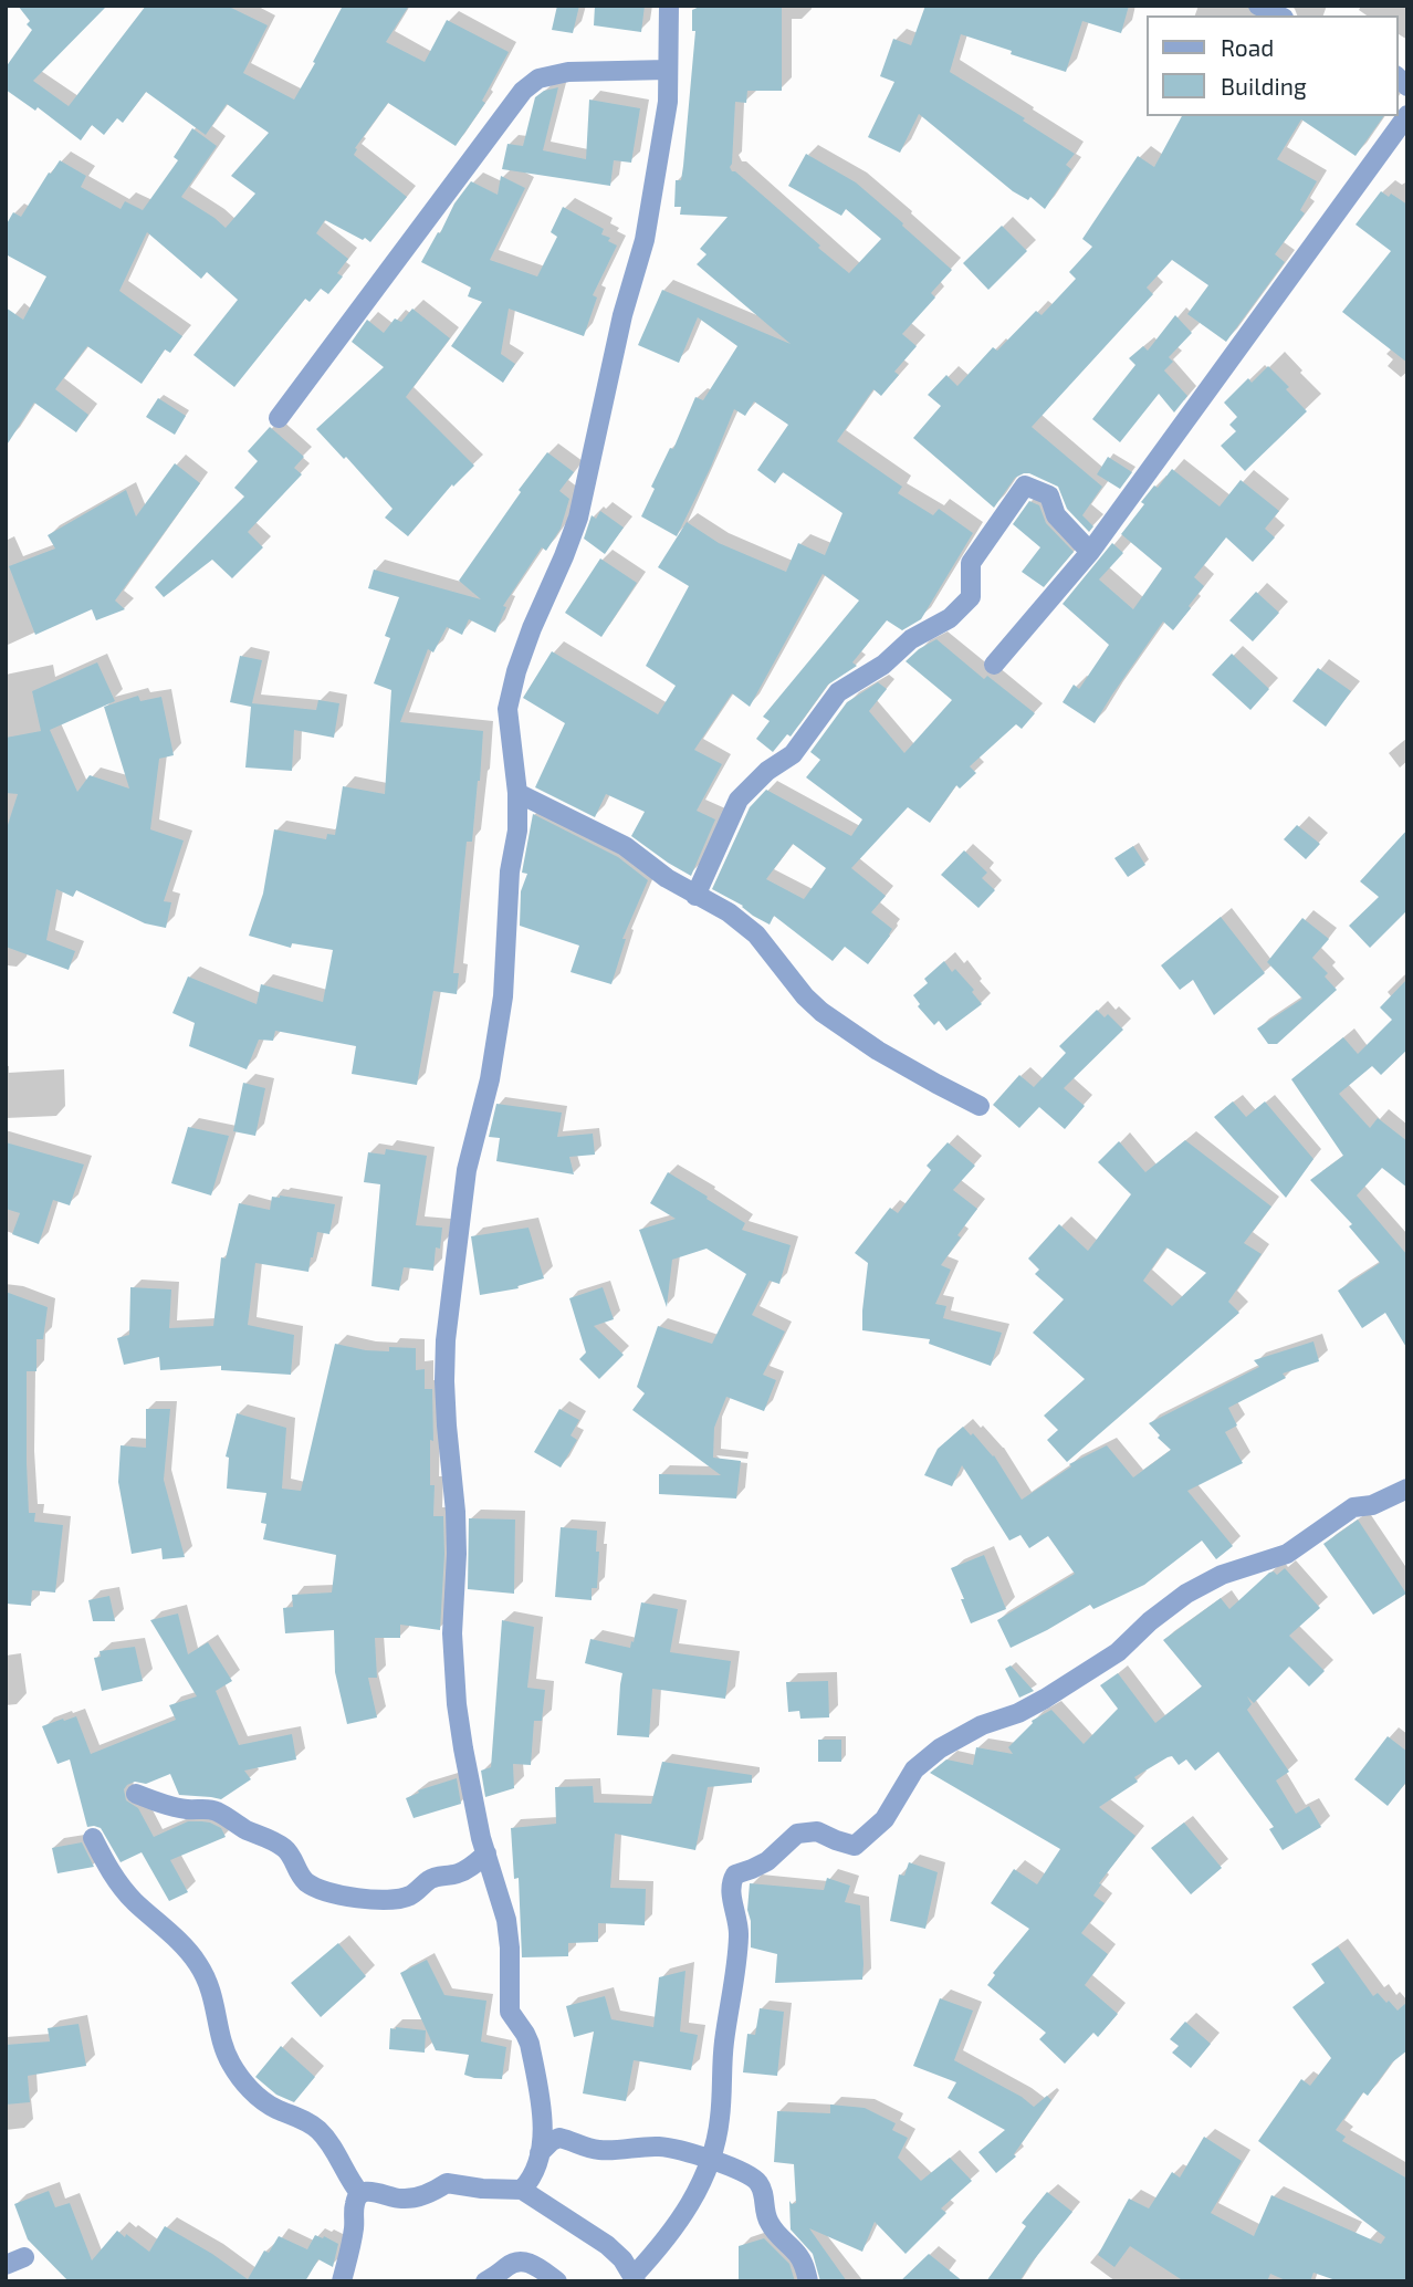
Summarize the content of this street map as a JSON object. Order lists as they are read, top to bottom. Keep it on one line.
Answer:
{"legend":["Road","Building"]}
